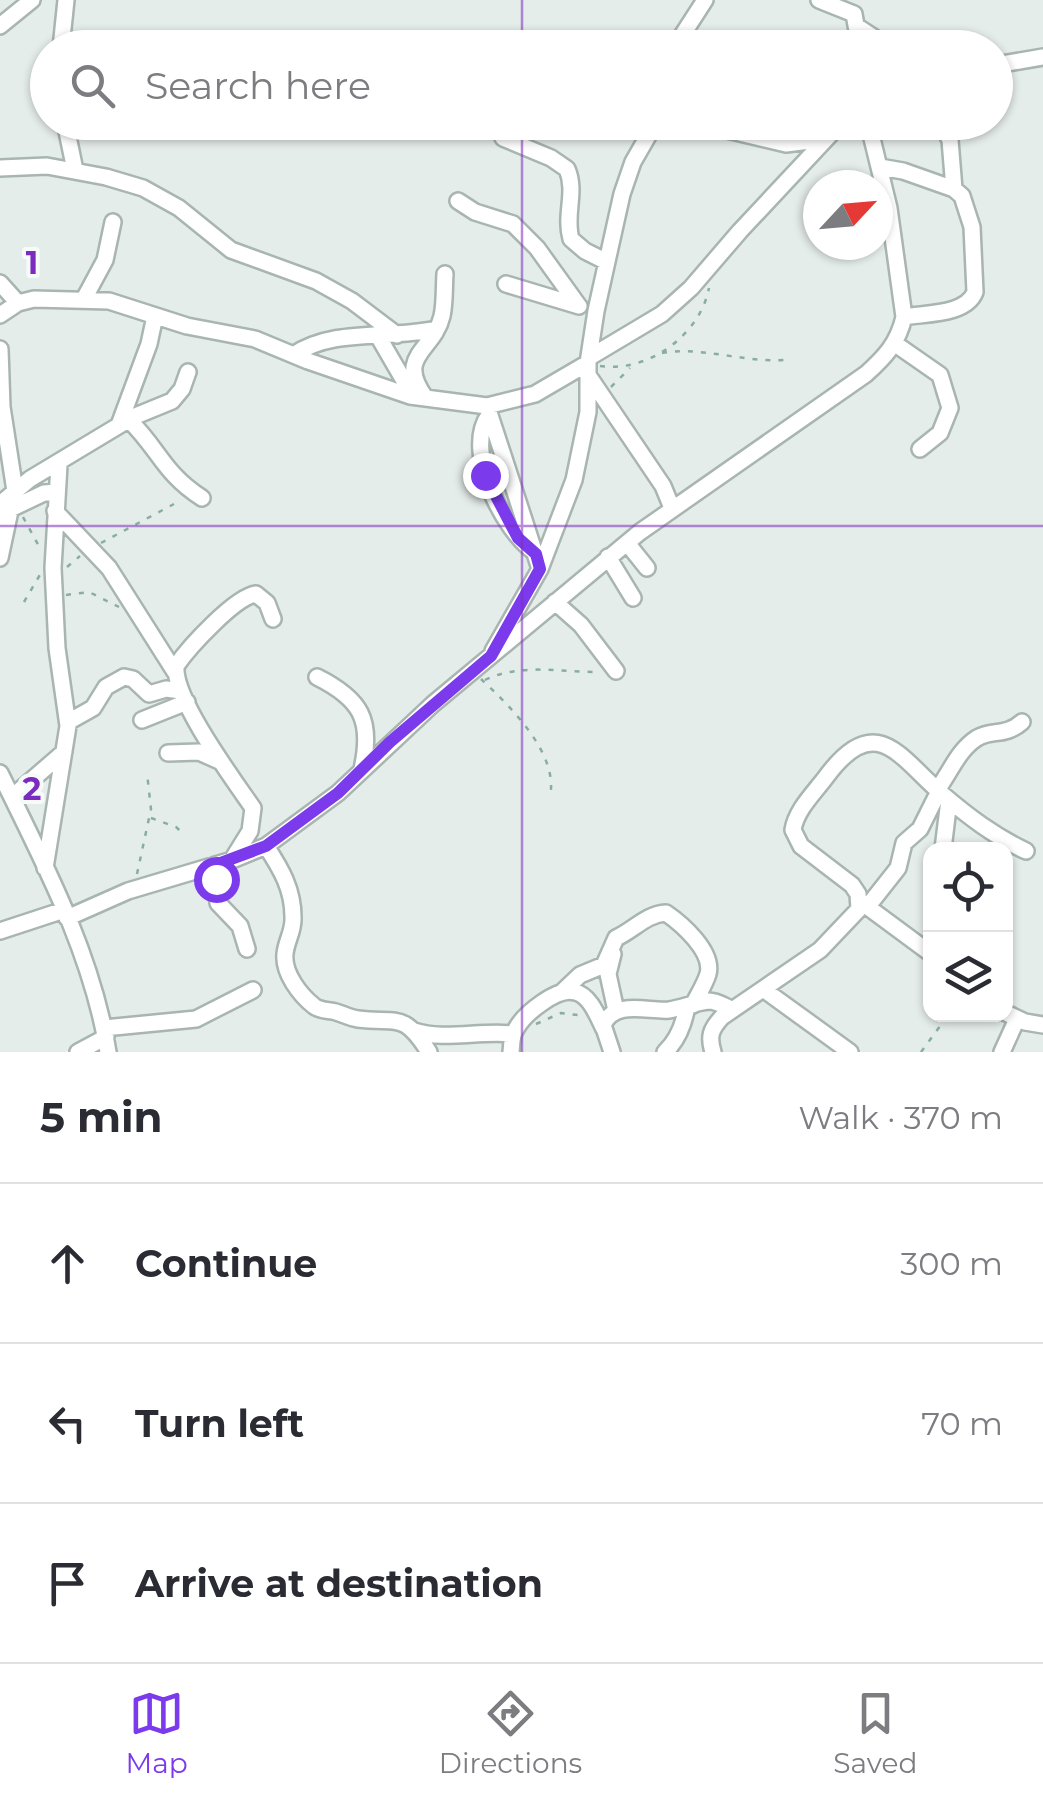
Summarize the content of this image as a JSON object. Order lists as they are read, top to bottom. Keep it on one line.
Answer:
{"north":"top right","page":{"search":"Search here","heading":["5 min","Walk · 370 m"],"list":[["Continue","300 m"],["Turn left","70 m"],"Arrive at destination"],"nav":["Map","Directions","Saved"]},"grid":{"rows":["1","2"]}}
